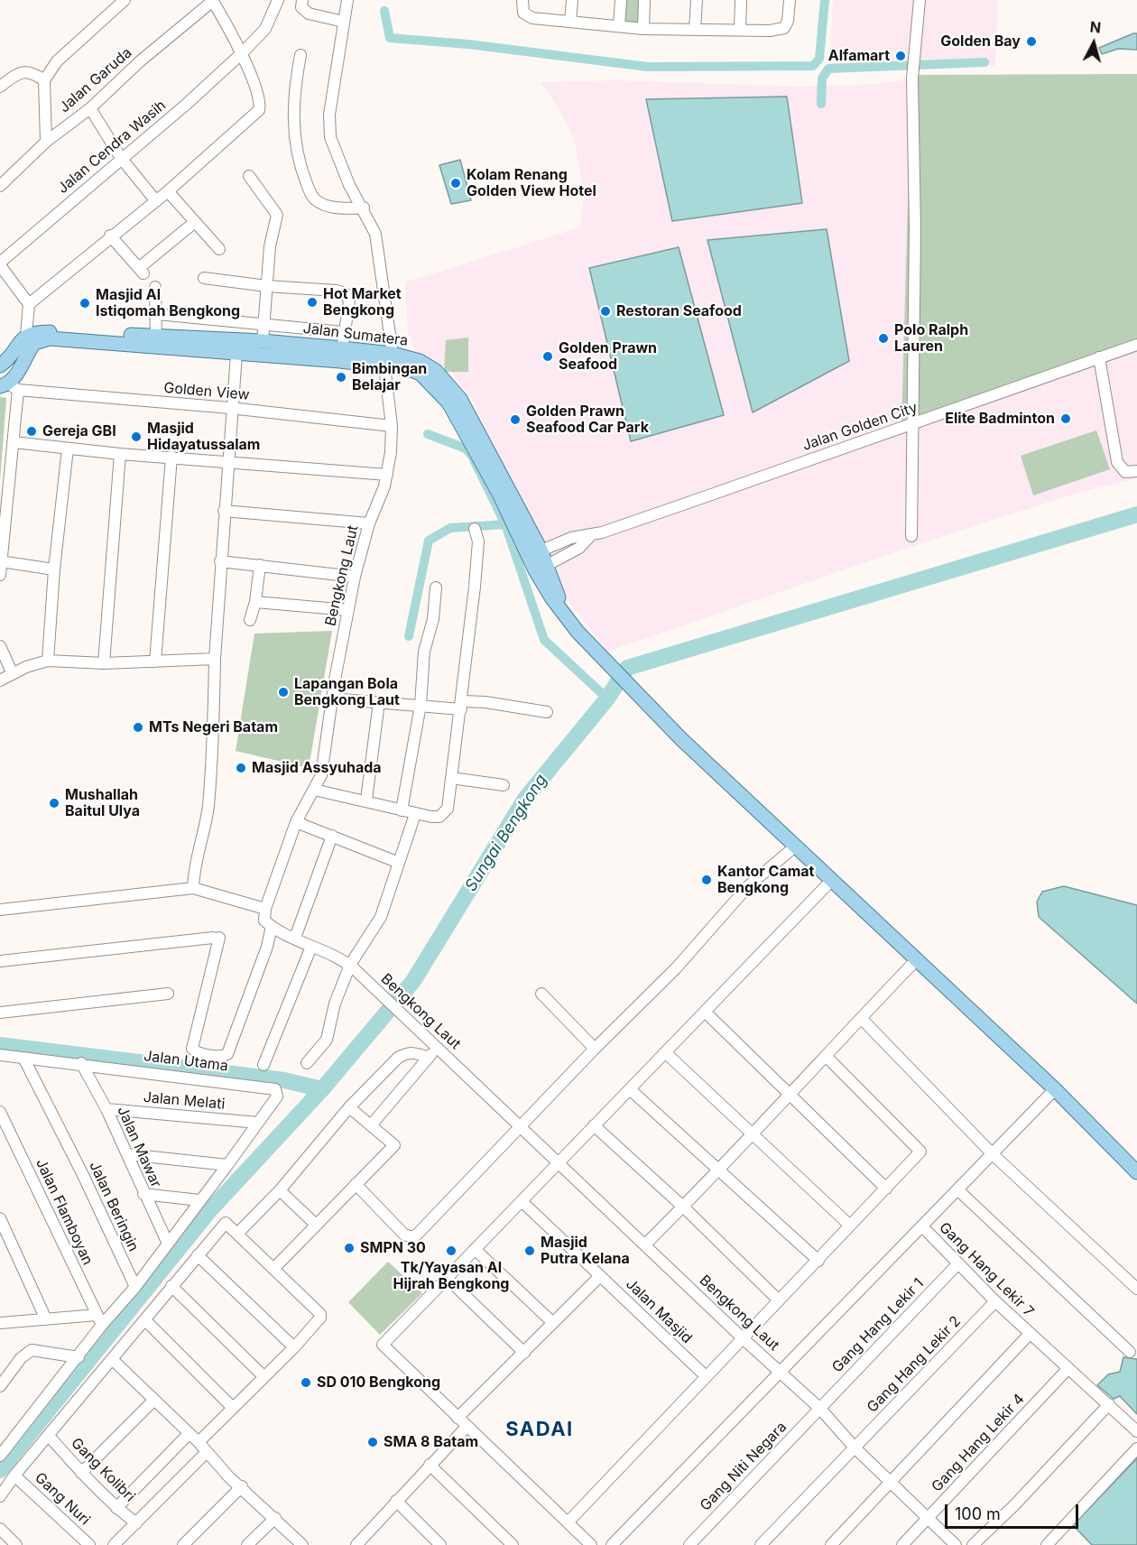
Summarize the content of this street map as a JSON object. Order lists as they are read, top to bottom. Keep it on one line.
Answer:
{"streets":{"main road":["Jalan Sumatera"],"street":["Jalan Garuda","Jalan Cendra Wasih","Golden View","Jalan Golden City","Bengkong Laut","Jalan Utama","Jalan Melati","Jalan Mawar","Jalan Beringin","Jalan Flamboyan","Gang Hang Lekir 7","Jalan Masjid","Gang Hang Lekir 1","Gang Hang Lekir 2","Gang Hang Lekir 4","Gang Niti Negara","Gang Kolibri","Gang Nuri"]},"crossings":[["Jalan Sumatera","Golden View"],["Jalan Sumatera","Jalan Golden City"],["Jalan Sumatera","Bengkong Laut"],["Golden View","Bengkong Laut"],["Bengkong Laut","Gang Hang Lekir 1"],["Bengkong Laut","Gang Hang Lekir 2"],["Bengkong Laut","Gang Hang Lekir 4"],["Bengkong Laut","Gang Niti Negara"],["Jalan Utama","Jalan Melati"],["Jalan Utama","Jalan Mawar"],["Jalan Utama","Jalan Beringin"],["Jalan Melati","Jalan Mawar"],["Gang Hang Lekir 7","Gang Hang Lekir 1"],["Gang Hang Lekir 7","Gang Hang Lekir 2"],["Gang Hang Lekir 7","Gang Hang Lekir 4"],["Gang Hang Lekir 1","Gang Niti Negara"]],"districts":["SADAI"],"water":["Sungai Bengkong"],"places":["Golden Bay","Alfamart","Kolam Renang Golden View Hotel","Hot Market Bengkong","Masjid Al Istiqomah Bengkong","Restoran Seafood","Polo Ralph Lauren","Golden Prawn Seafood","Bimbingan Belajar","Elite Badminton","Golden Prawn Seafood Car Park","Gereja GBI","Masjid Hidayatussalam","Lapangan Bola Bengkong Laut","MTs Negeri Batam","Masjid Assyuhada","Mushallah Baitul Ulya","Kantor Camat Bengkong","SMPN 30","Tk/Yayasan Al Hijrah Bengkong","Masjid Putra Kelana","SD 010 Bengkong","SMA 8 Batam"],"scale_bar":"100 m","north":"top"}
